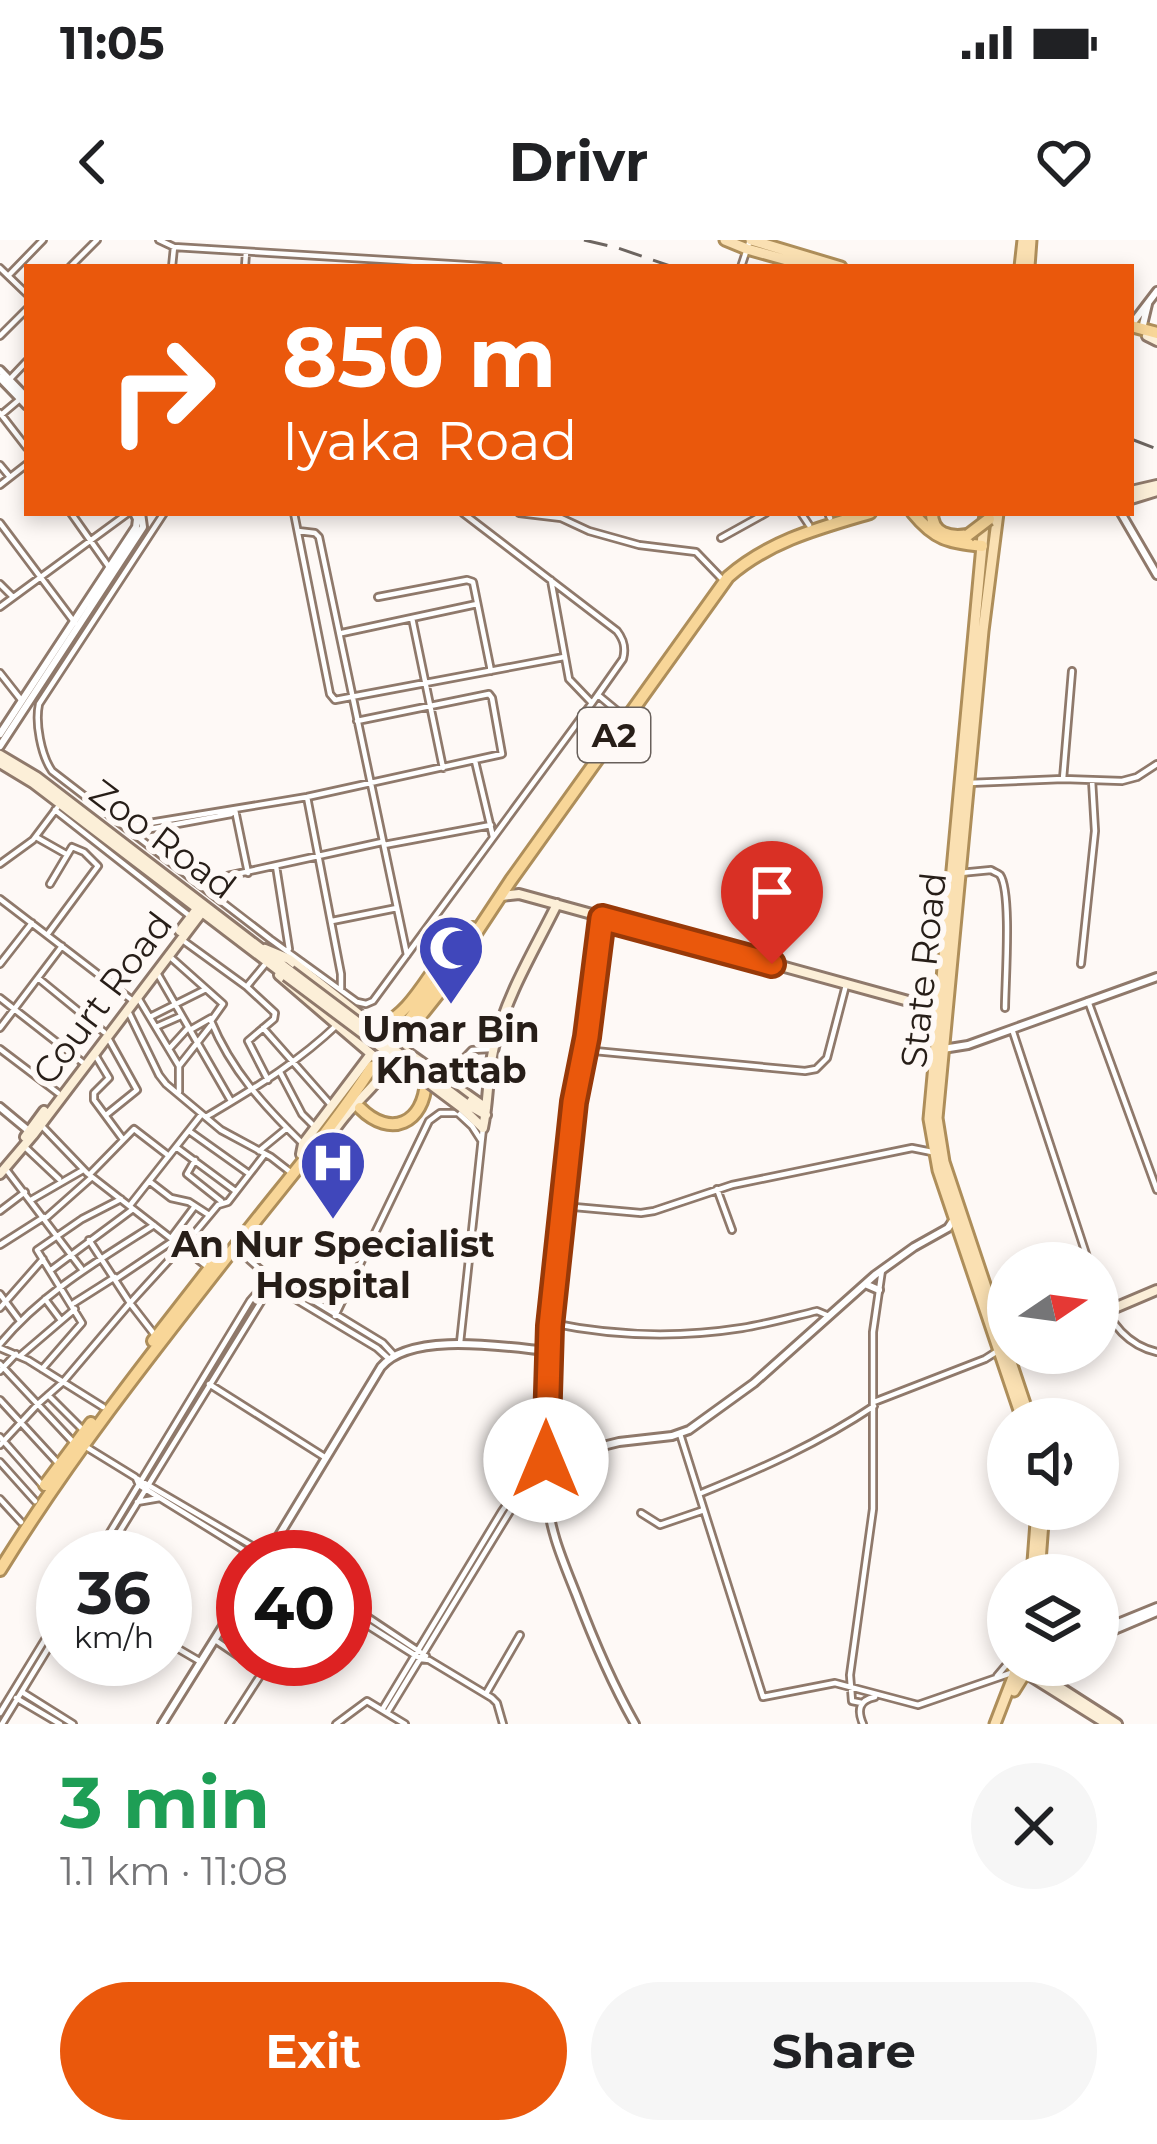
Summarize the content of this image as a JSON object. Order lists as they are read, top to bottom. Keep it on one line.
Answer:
{"streets":{"highway":["A2"],"main road":["Zoo Road","State Road","Court Road"]},"crossings":[["Zoo Road","Court Road"]],"places":{"mosque":["Umar Bin Khattab"],"hospital":["An Nur Specialist Hospital"]},"north":"right","page":{"status":"11:05","header":"Drivr","turn":["850 m","Iyaka Road"],"speed":"36 km/h","limit":"40","heading":["3 min","1.1 km · 11:08"],"buttons":["Exit","Share"]}}
